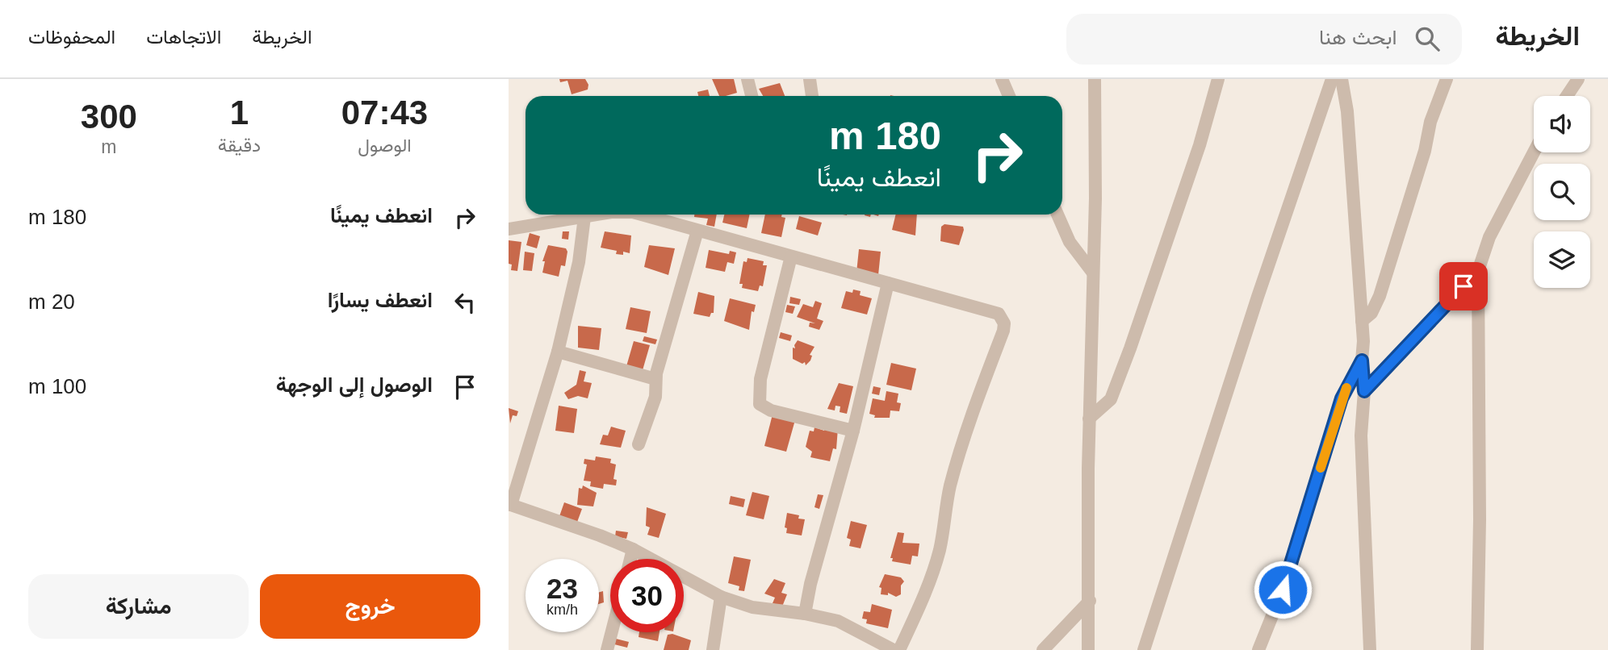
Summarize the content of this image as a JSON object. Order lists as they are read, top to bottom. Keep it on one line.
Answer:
{"page":{"header":"الخريطة","search":"ابحث هنا","nav":["الخريطة","الاتجاهات","المحفوظات"],"eta":["07:43","الوصول","1","دقيقة","300","m"],"turn":["180 m","انعطف يمينًا"],"list":[{"name":"انعطف يمينًا","value":"180 m"},{"name":"انعطف يسارًا","value":"20 m"},{"name":"الوصول إلى الوجهة","value":"100 m"}],"speed":"23 km/h","limit":"30","buttons":["خروج","مشاركة"]}}
